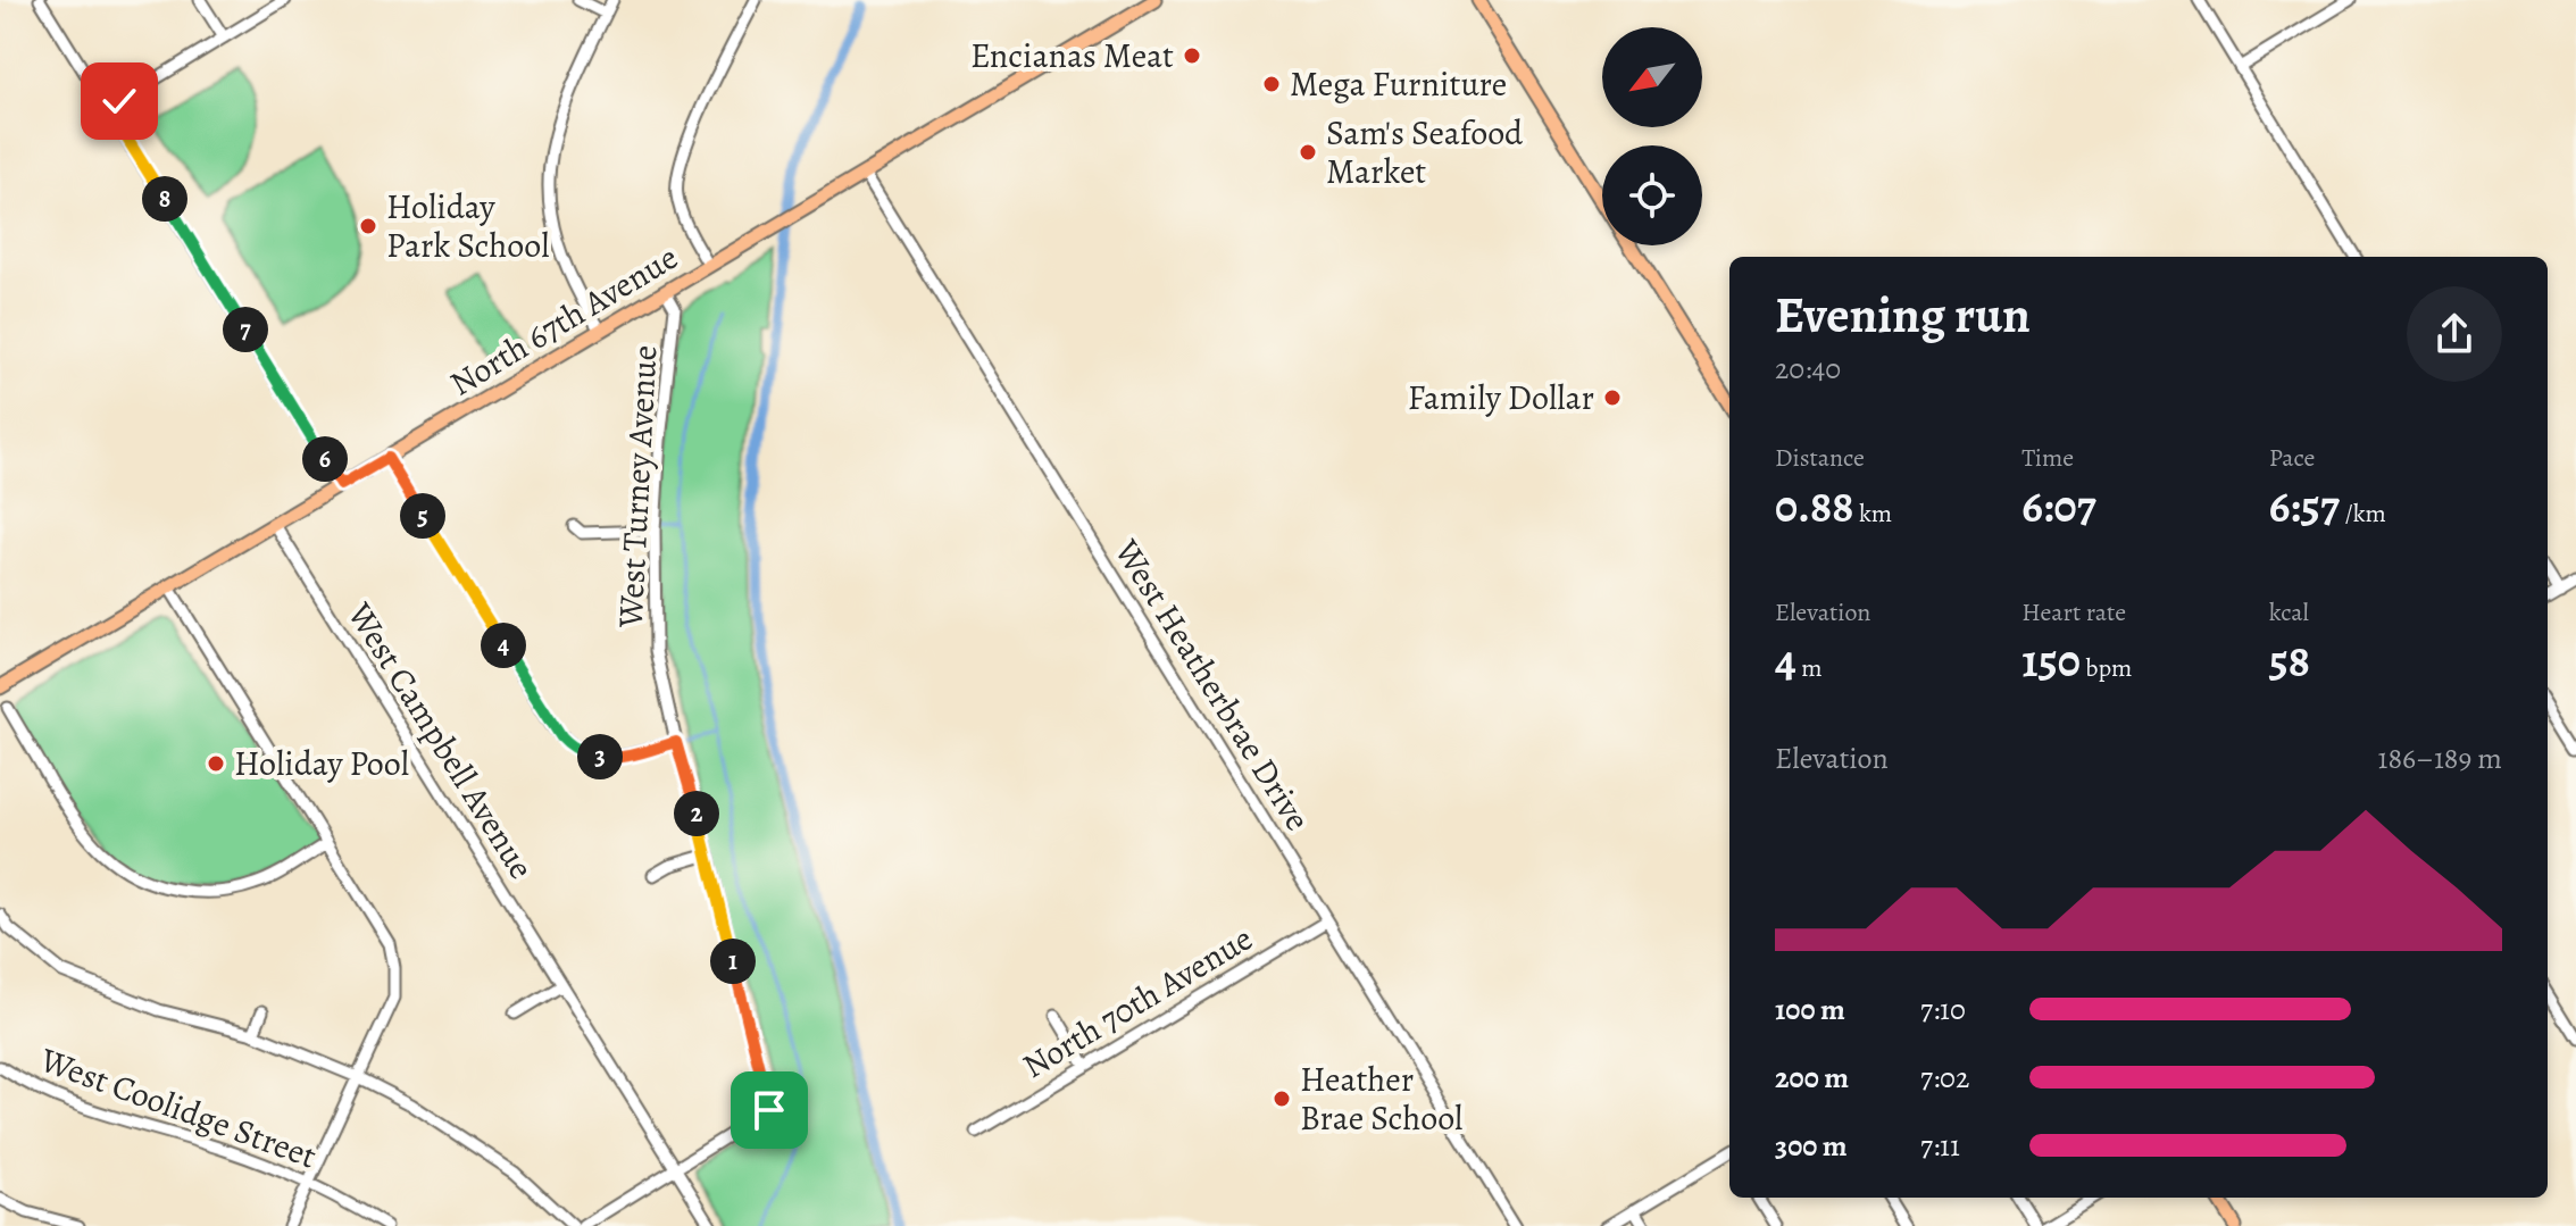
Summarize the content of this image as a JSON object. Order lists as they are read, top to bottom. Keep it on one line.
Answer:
{"streets":{"main road":["North 67th Avenue"],"street":["West Turney Avenue","West Heatherbrae Drive","West Campbell Avenue","North 70th Avenue","West Coolidge Street"]},"crossings":[["North 67th Avenue","West Turney Avenue"],["North 67th Avenue","West Heatherbrae Drive"],["North 67th Avenue","West Campbell Avenue"],["West Turney Avenue","West Campbell Avenue"],["West Heatherbrae Drive","North 70th Avenue"]],"places":["Encianas Meat","Mega Furniture","Sam's Seafood Market","Holiday Park School","Family Dollar","Holiday Pool","Heather Brae School"],"north":"bottom left","page":{"pins":["8","7","6","5","4","3","2","1"],"heading":["Evening run","20:40"],"stats":[["Distance","0.88 km"],["Time","6:07"],["Pace","6:57 /km"],["Elevation","4 m"],["Heart rate","150 bpm"],["kcal","58"]],"chart":["Elevation","186–189 m"],"list":[{"name":"100 m","note":"7:10"},{"name":"200 m","note":"7:02"},{"name":"300 m","note":"7:11"}]}}
